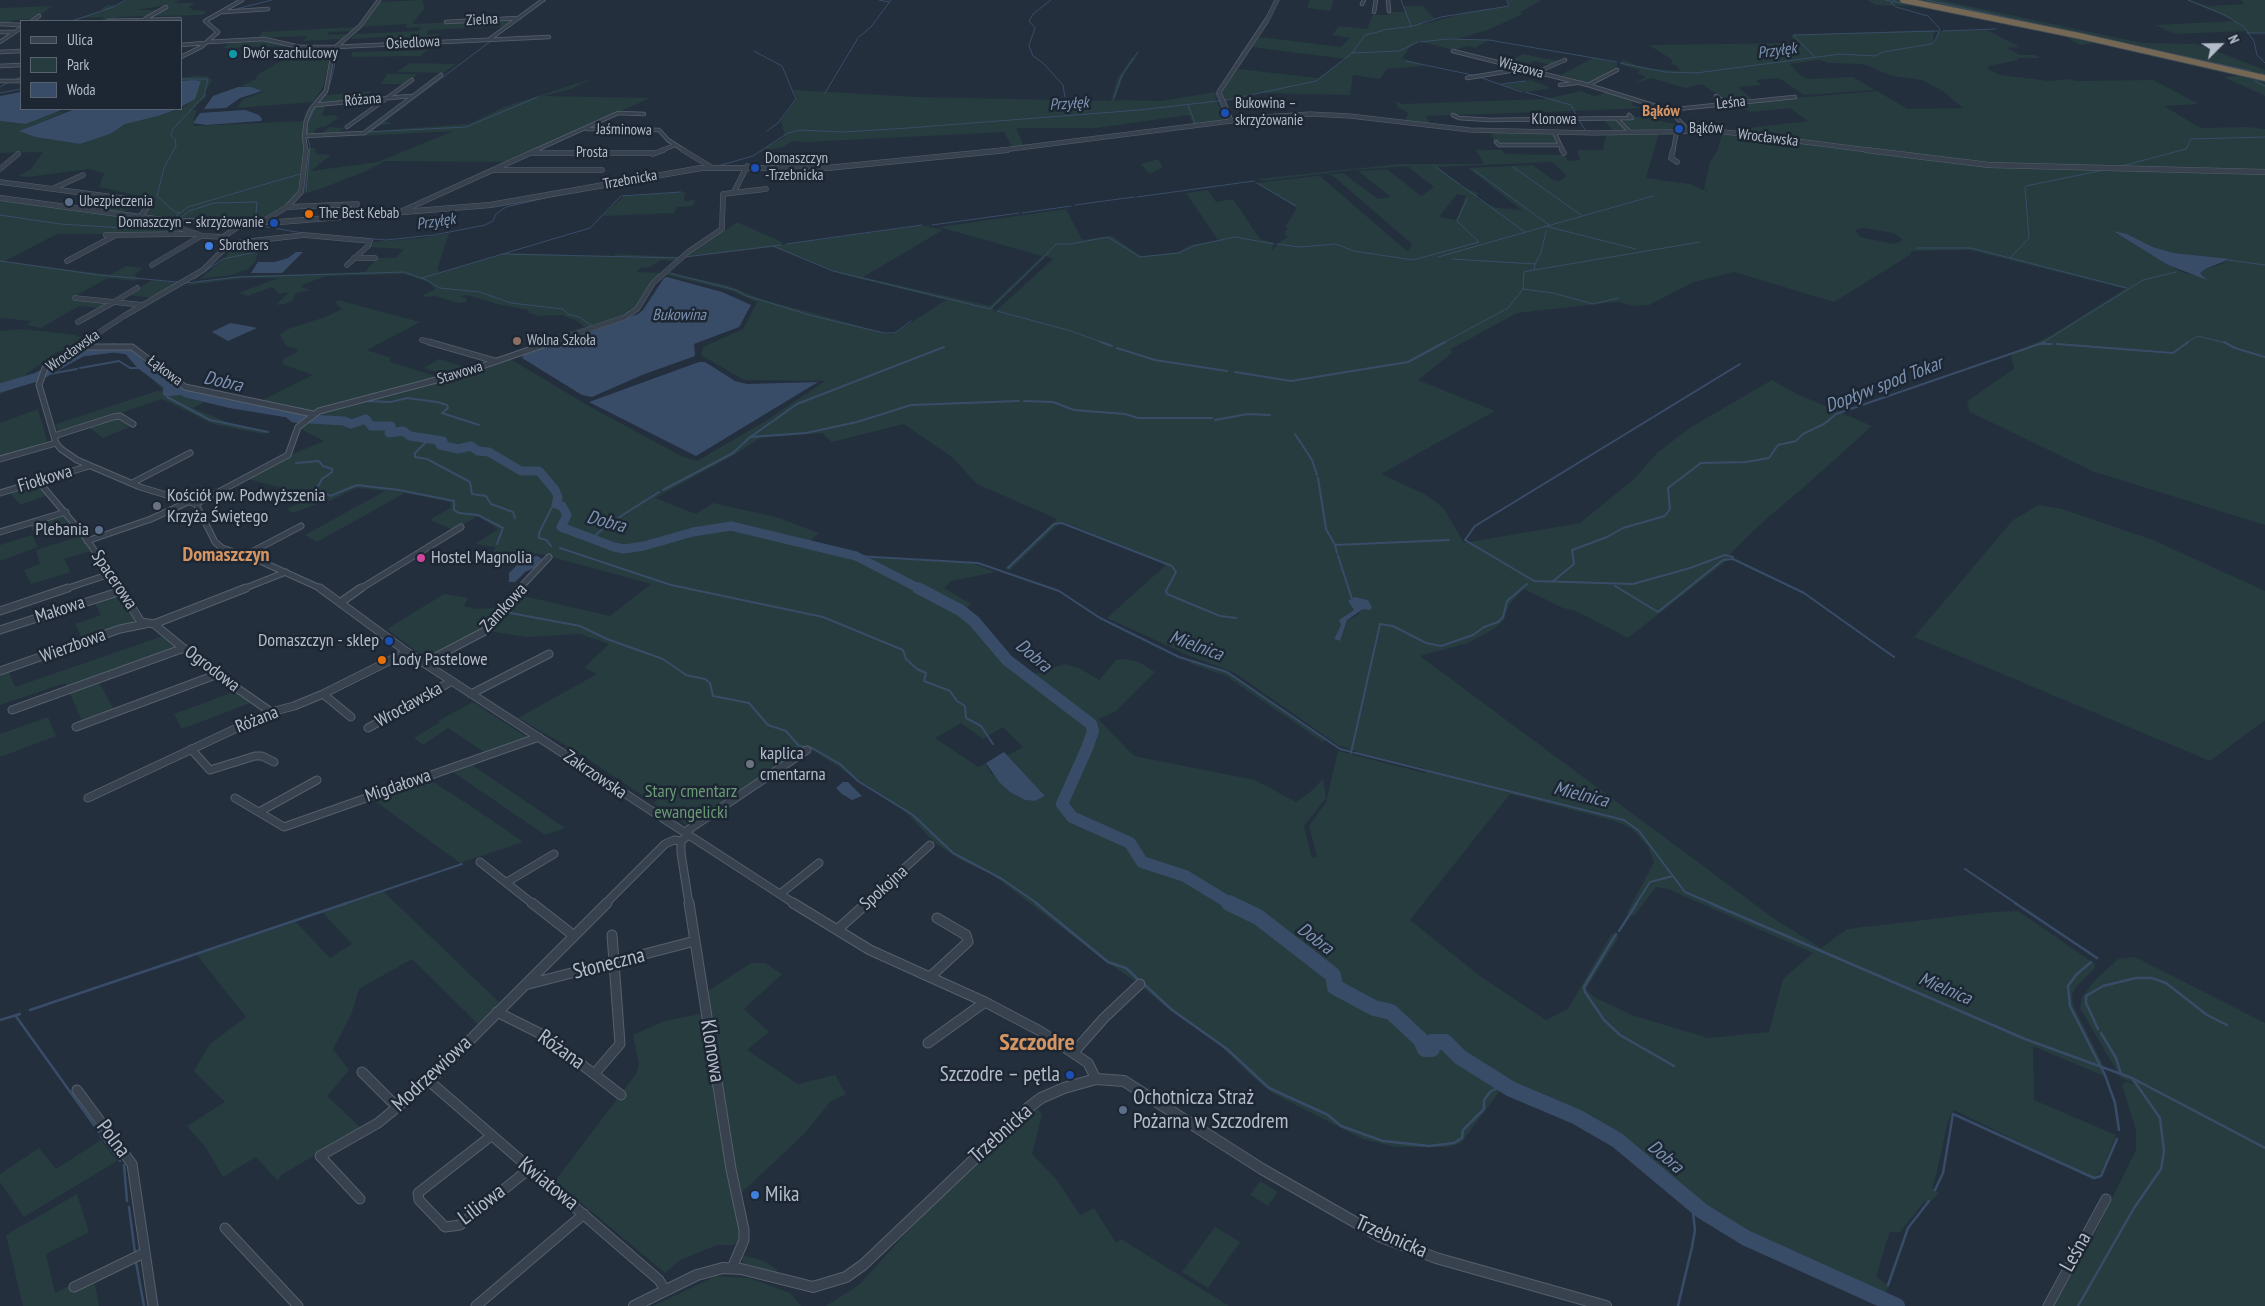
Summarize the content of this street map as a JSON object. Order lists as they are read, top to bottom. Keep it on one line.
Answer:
{"streets":{"street":["Zielna","Osiedlowa","Wiązowa","Różana","Leśna","Klonowa","Jaśminowa","Wrocławska","Prosta","Trzebnicka","Łąkowa","Stawowa","Fiołkowa","Spacerowa","Zamkowa","Makowa","Wierzbowa","Ogrodowa","Zakrzowska","Migdałowa","Spokojna","Słoneczna","Modrzewiowa","Polna","Kwiatowa","Liliowa"]},"crossings":[["Zielna","Osiedlowa"],["Wiązowa","Leśna"],["Różana","Wrocławska"],["Różana","Ogrodowa"],["Różana","Modrzewiowa"],["Klonowa","Trzebnicka"],["Klonowa","Słoneczna"],["Klonowa","Modrzewiowa"],["Jaśminowa","Prosta"],["Jaśminowa","Trzebnicka"],["Wrocławska","Trzebnicka"],["Wrocławska","Łąkowa"],["Wrocławska","Zamkowa"],["Wrocławska","Zakrzowska"],["Wrocławska","Migdałowa"],["Prosta","Trzebnicka"],["Trzebnicka","Zakrzowska"],["Trzebnicka","Kwiatowa"],["Łąkowa","Stawowa"],["Fiołkowa","Spacerowa"],["Spacerowa","Makowa"],["Spacerowa","Wierzbowa"],["Spacerowa","Ogrodowa"],["Zakrzowska","Migdałowa"],["Zakrzowska","Spokojna"],["Słoneczna","Modrzewiowa"],["Modrzewiowa","Kwiatowa"],["Kwiatowa","Liliowa"]],"districts":["Bąków","Domaszczyn","Szczodre"],"water":["Przyłęk","Bukowina","Dobra","Dopływ spod Tokar","Mielnica"],"parks":["Stary cmentarz ewangelicki"],"places":["Dwór szachulcowy","Bukowina – skrzyżowanie","Bąków","Domaszczyn -Trzebnicka","Ubezpieczenia","The Best Kebab","Domaszczyn – skrzyżowanie","Sbrothers","Wolna Szkoła","Kościół pw. Podwyższenia Krzyża Świętego","Plebania","Hostel Magnolia","Domaszczyn - sklep","Lody Pastelowe","kaplica cmentarna","Szczodre – pętla","Ochotnicza Straż Pożarna w Szczodrem","Mika"],"legend":["Ulica","Park","Woda"],"north":"top right"}
